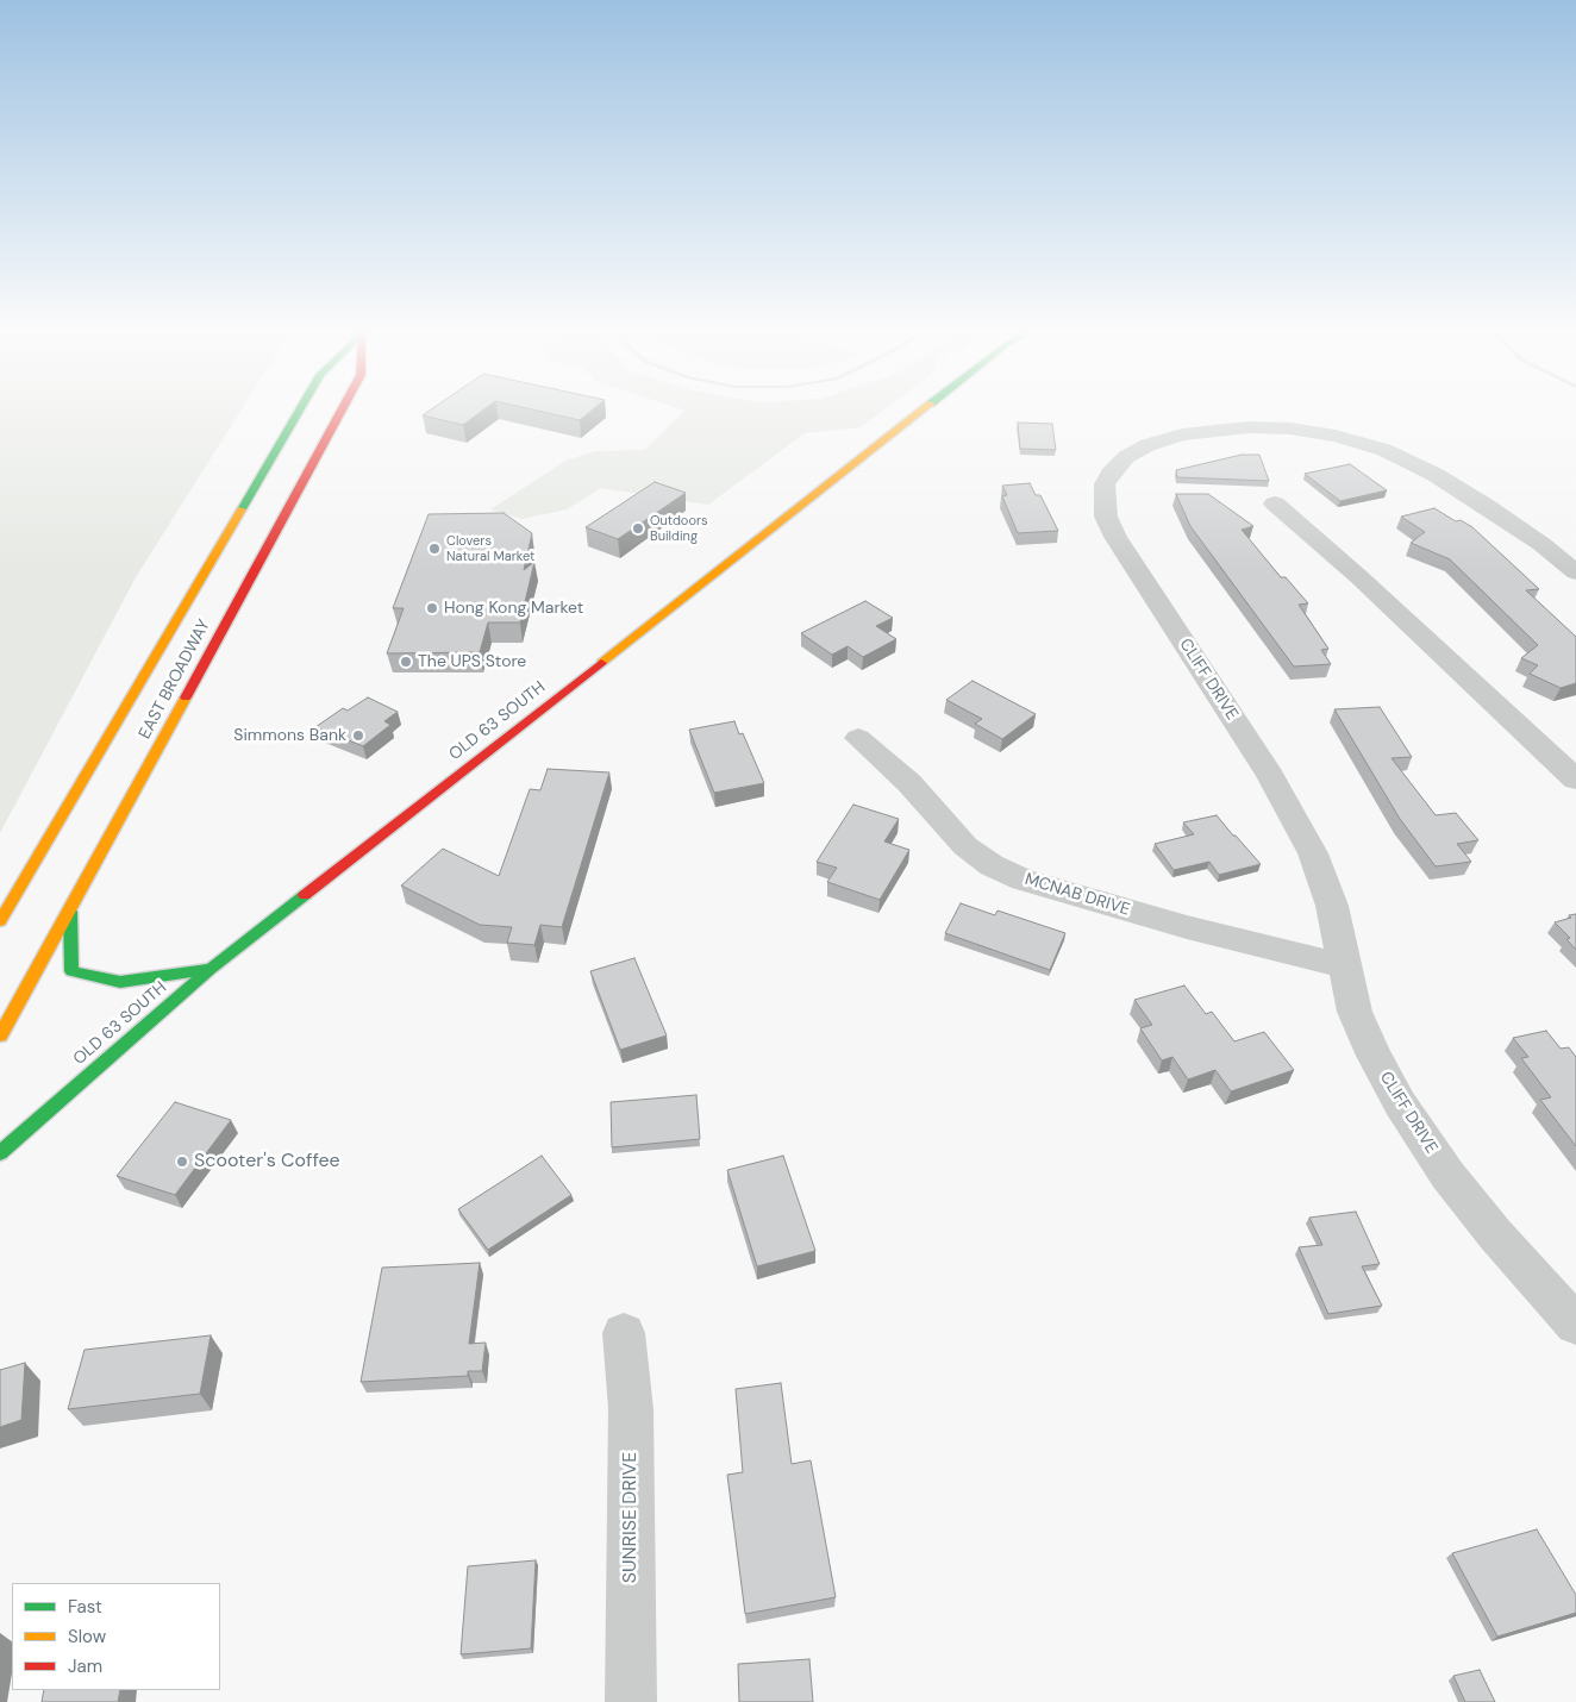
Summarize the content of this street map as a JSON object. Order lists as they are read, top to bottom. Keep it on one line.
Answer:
{"streets":{"main road":["EAST BROADWAY","OLD 63 SOUTH"],"street":["CLIFF DRIVE","MCNAB DRIVE","SUNRISE DRIVE"]},"crossings":[["CLIFF DRIVE","MCNAB DRIVE"]],"places":["Outdoors Building","Clovers Natural Market","Hong Kong Market","The UPS Store","Simmons Bank","Scooter's Coffee"],"legend":["Fast","Slow","Jam"]}
